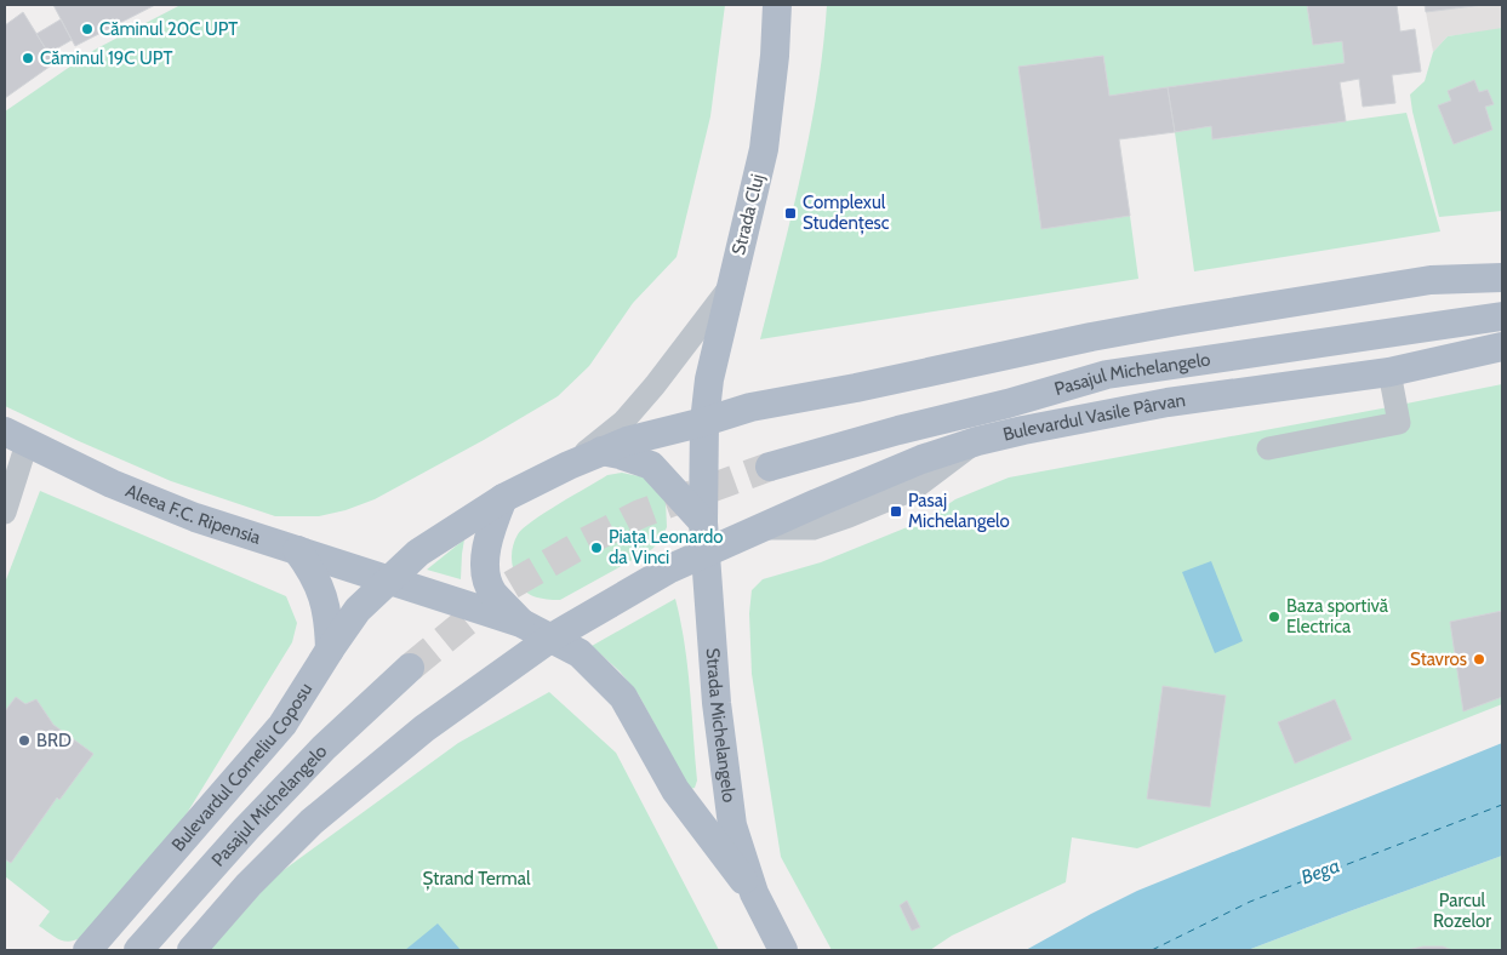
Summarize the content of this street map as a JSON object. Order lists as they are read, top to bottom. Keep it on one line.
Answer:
{"streets":{"main road":["Strada Cluj","Pasajul Michelangelo","Bulevardul Vasile Pârvan","Aleea F.C. Ripensia","Strada Michelangelo","Bulevardul Corneliu Coposu"]},"crossings":[["Bulevardul Vasile Pârvan","Strada Michelangelo"],["Aleea F.C. Ripensia","Bulevardul Corneliu Coposu"]],"water":["Bega"],"parks":["Ștrand Termal","Parcul Rozelor"],"places":{"other":["Căminul 20C UPT","Căminul 19C UPT","Piața Leonardo da Vinci","Baza sportivă Electrica","Stavros","BRD"],"transit":["Complexul Studențesc","Pasaj Michelangelo"]}}
